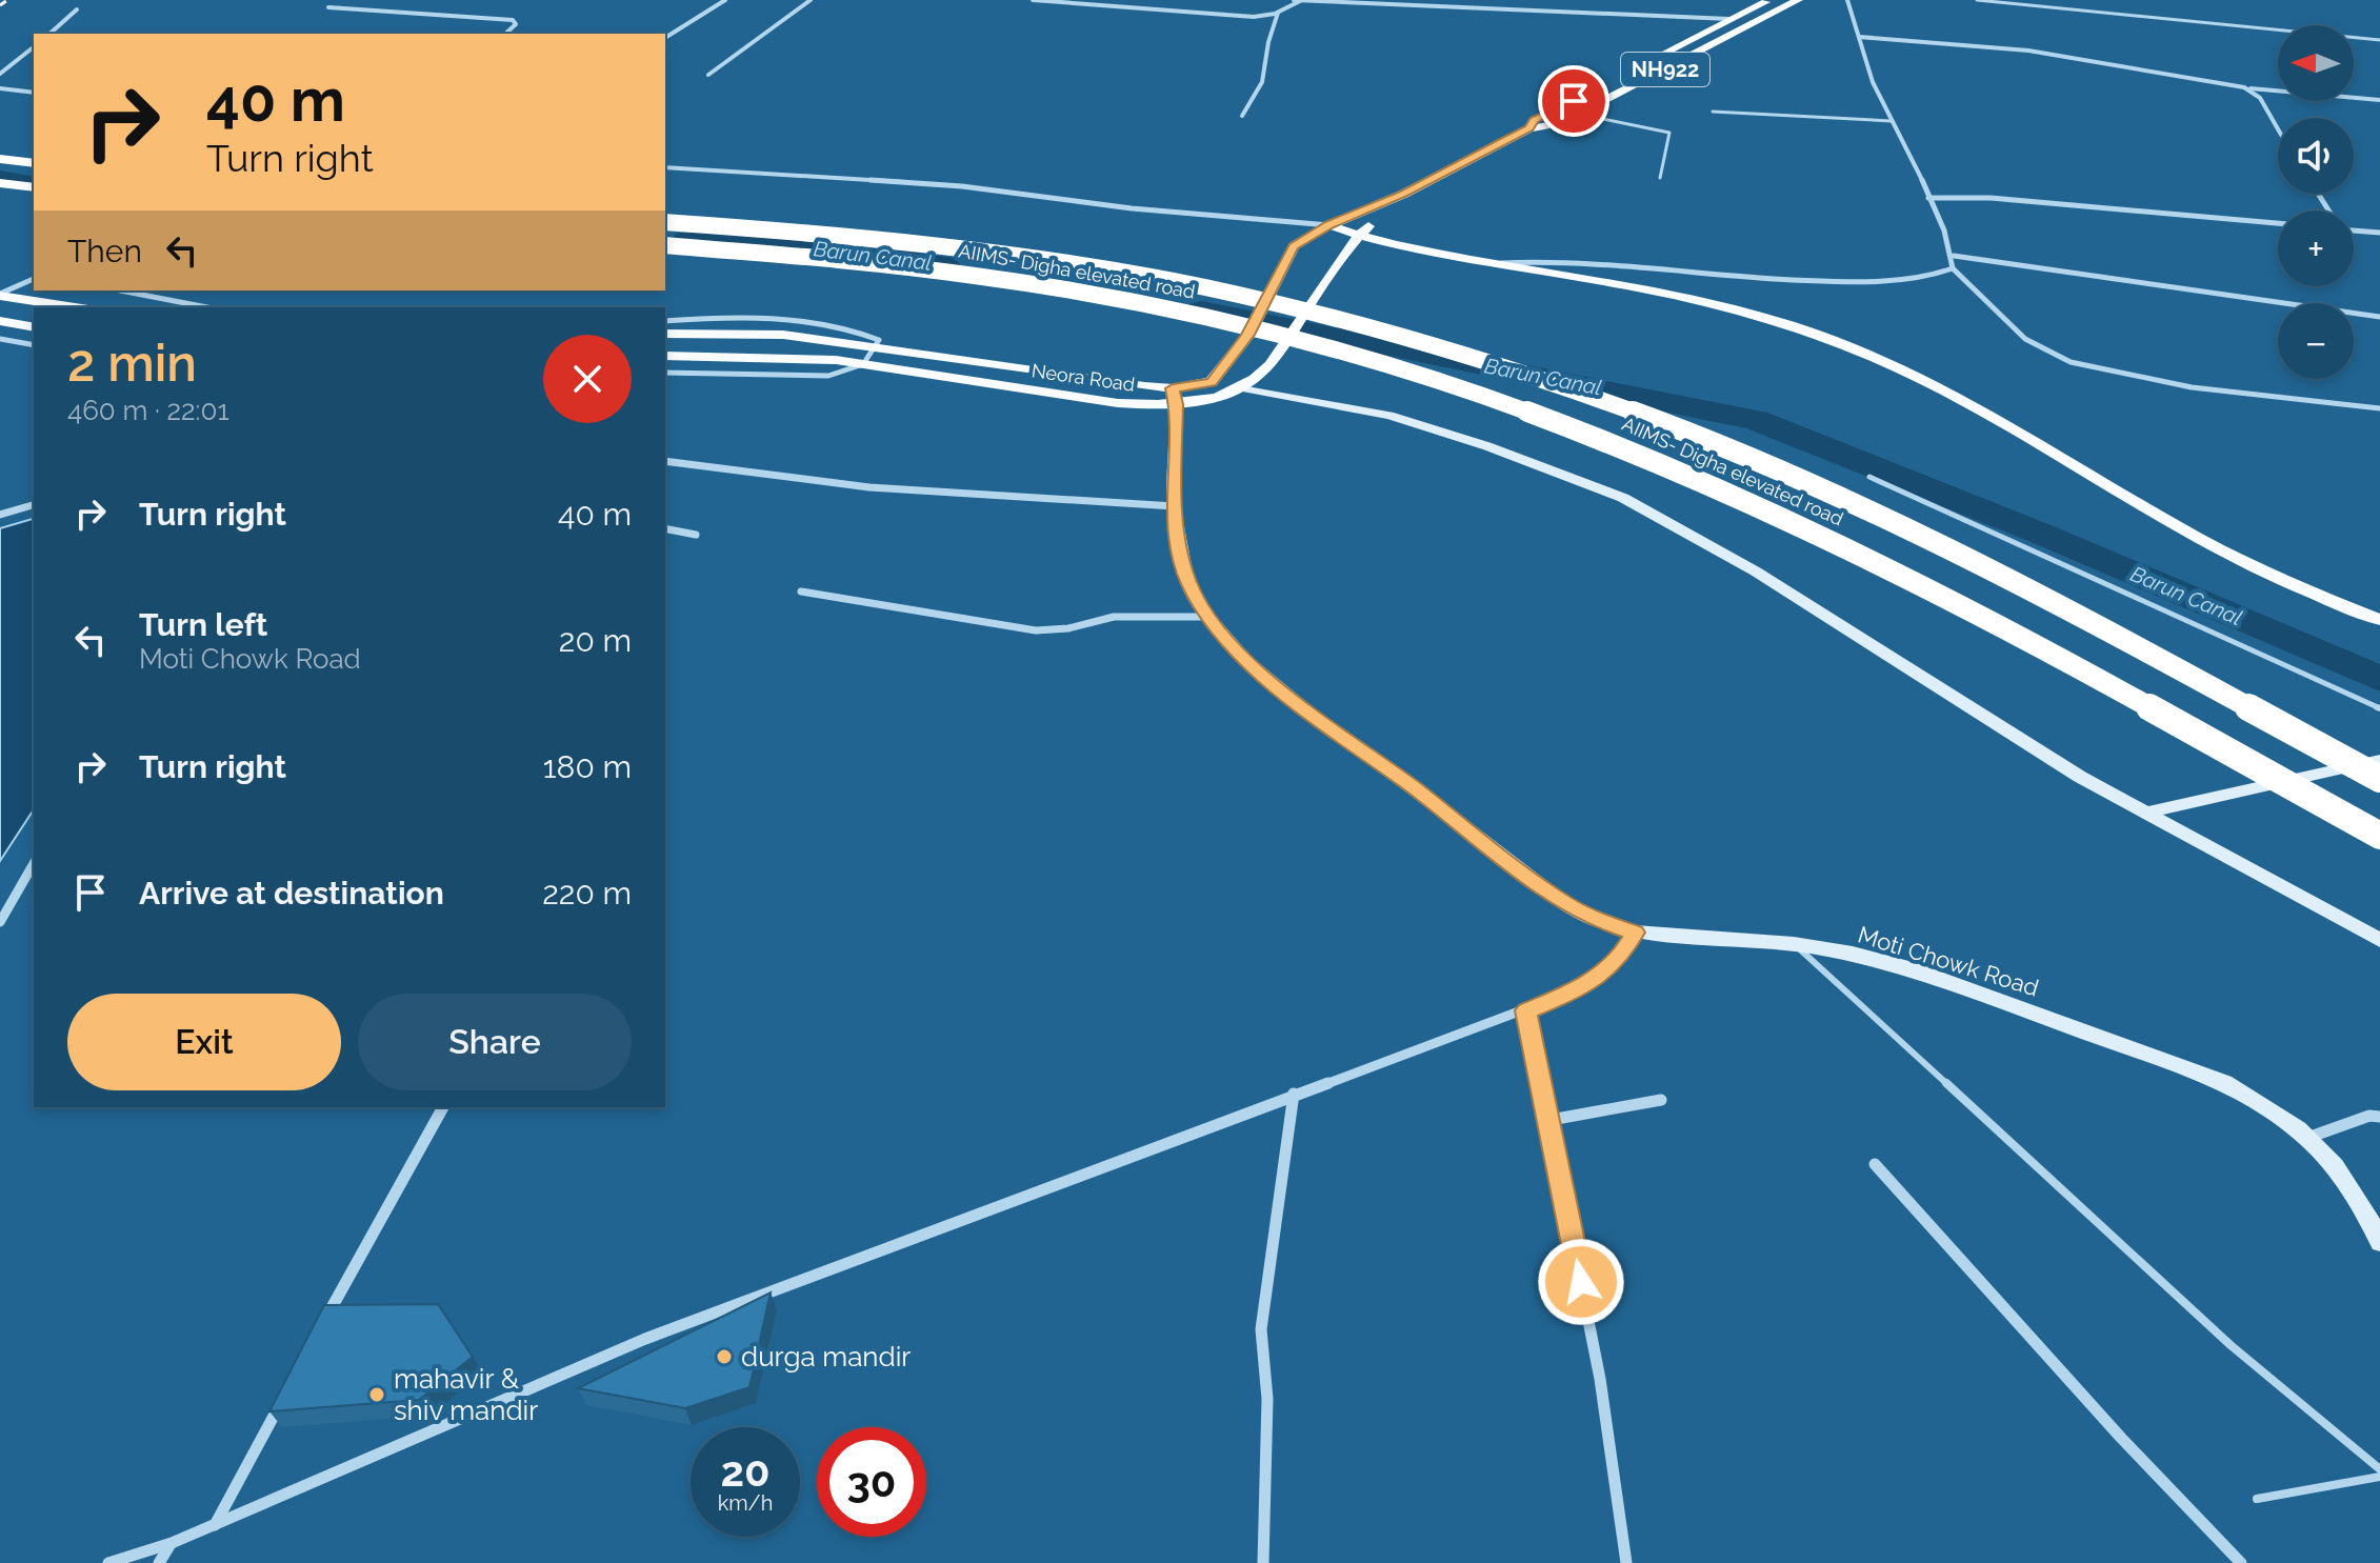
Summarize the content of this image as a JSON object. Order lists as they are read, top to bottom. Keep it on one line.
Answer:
{"streets":{"highway":["AIIMS- Digha elevated road"],"main road":["NH922","Neora Road"],"street":["Moti Chowk Road"]},"crossings":[["Neora Road","Moti Chowk Road"]],"water":["Barun Canal"],"places":["durga mandir","mahavir & shiv mandir"],"north":"left","page":{"map_buttons":["+","−"],"turn":["40 m","Turn right"],"then":"Then","heading":["2 min","460 m · 22:01"],"list":[{"name":"Turn right","value":"40 m"},{"name":"Turn left","note":"Moti Chowk Road","value":"20 m"},{"name":"Turn right","value":"180 m"},{"name":"Arrive at destination","value":"220 m"}],"buttons":["Exit","Share"],"speed":"20 km/h","limit":"30"}}
